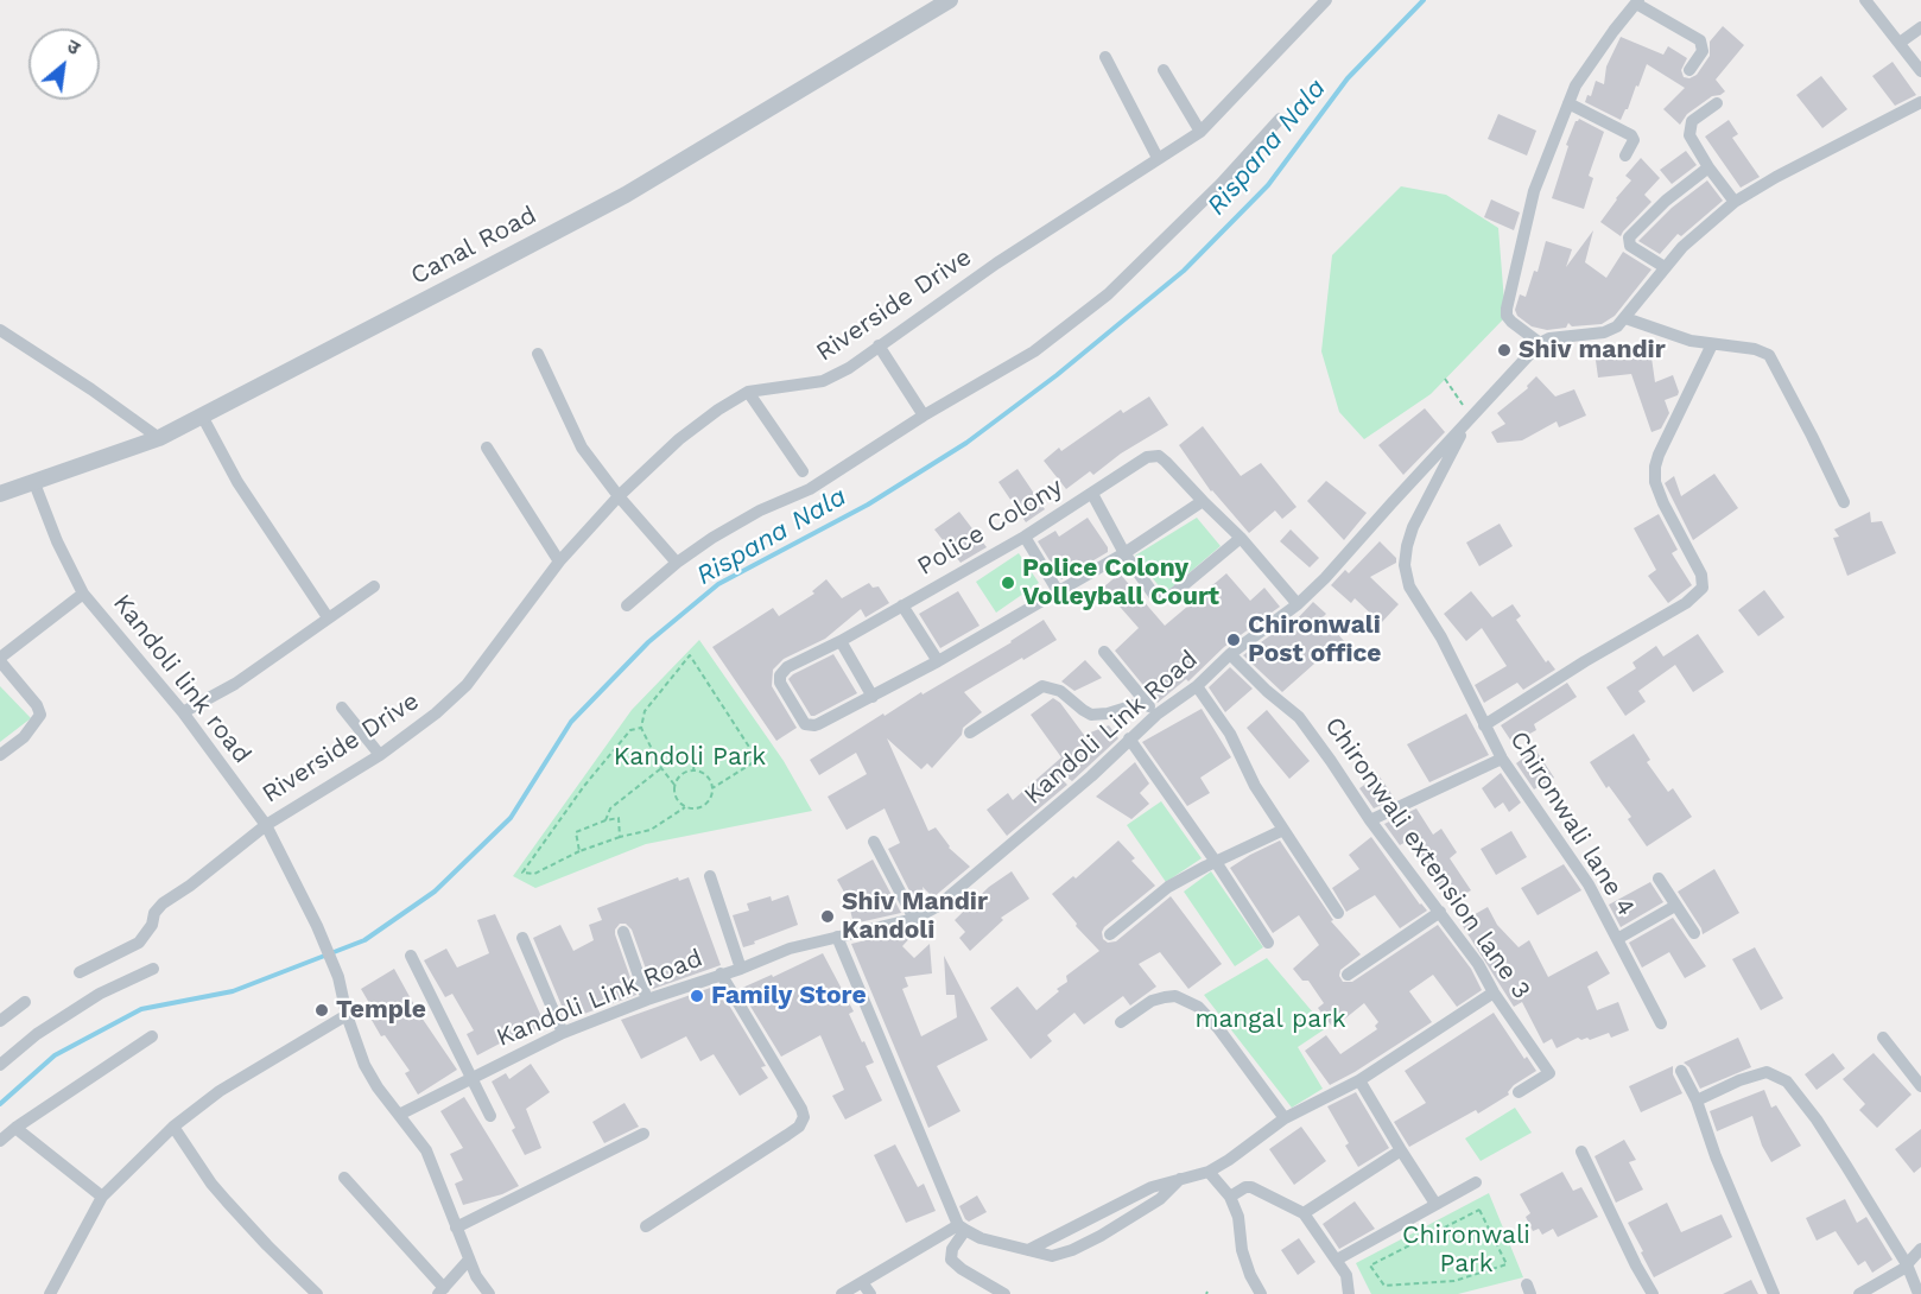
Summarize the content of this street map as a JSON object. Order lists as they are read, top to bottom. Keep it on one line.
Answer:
{"streets":{"street":["Canal Road","Riverside Drive","Police Colony","Kandoli link road","Kandoli Link Road","Chironwali lane 4","Chironwali extension lane 3"]},"crossings":[["Canal Road","Kandoli link road"],["Riverside Drive","Kandoli link road"],["Kandoli Link Road","Chironwali lane 4"],["Kandoli Link Road","Chironwali extension lane 3"]],"water":["Rispana Nala"],"parks":["Kandoli Park","mangal park","Chironwali Park"],"places":["Shiv mandir","Police Colony Volleyball Court","Chironwali Post office","Shiv Mandir Kandoli","Family Store","Temple"],"north":"top right"}
